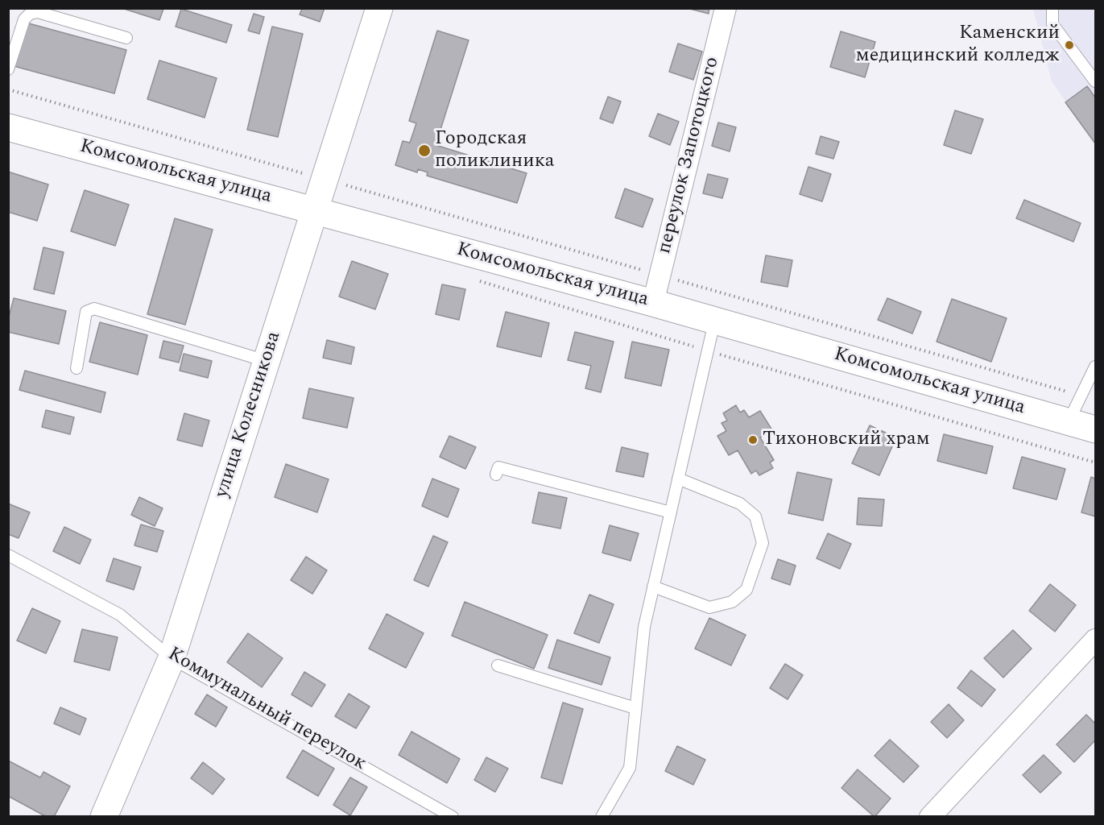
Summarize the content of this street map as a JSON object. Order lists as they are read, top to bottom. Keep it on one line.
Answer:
{"streets":{"street":["переулок Запотоцкого","Комсомольская улица","улица Колесникова"],"lane":["Коммунальный переулок"]},"crossings":[["переулок Запотоцкого","Комсомольская улица"],["Комсомольская улица","улица Колесникова"],["улица Колесникова","Коммунальный переулок"]],"places":["Каменский медицинский колледж","Городская поликлиника","Тихоновский храм"]}
